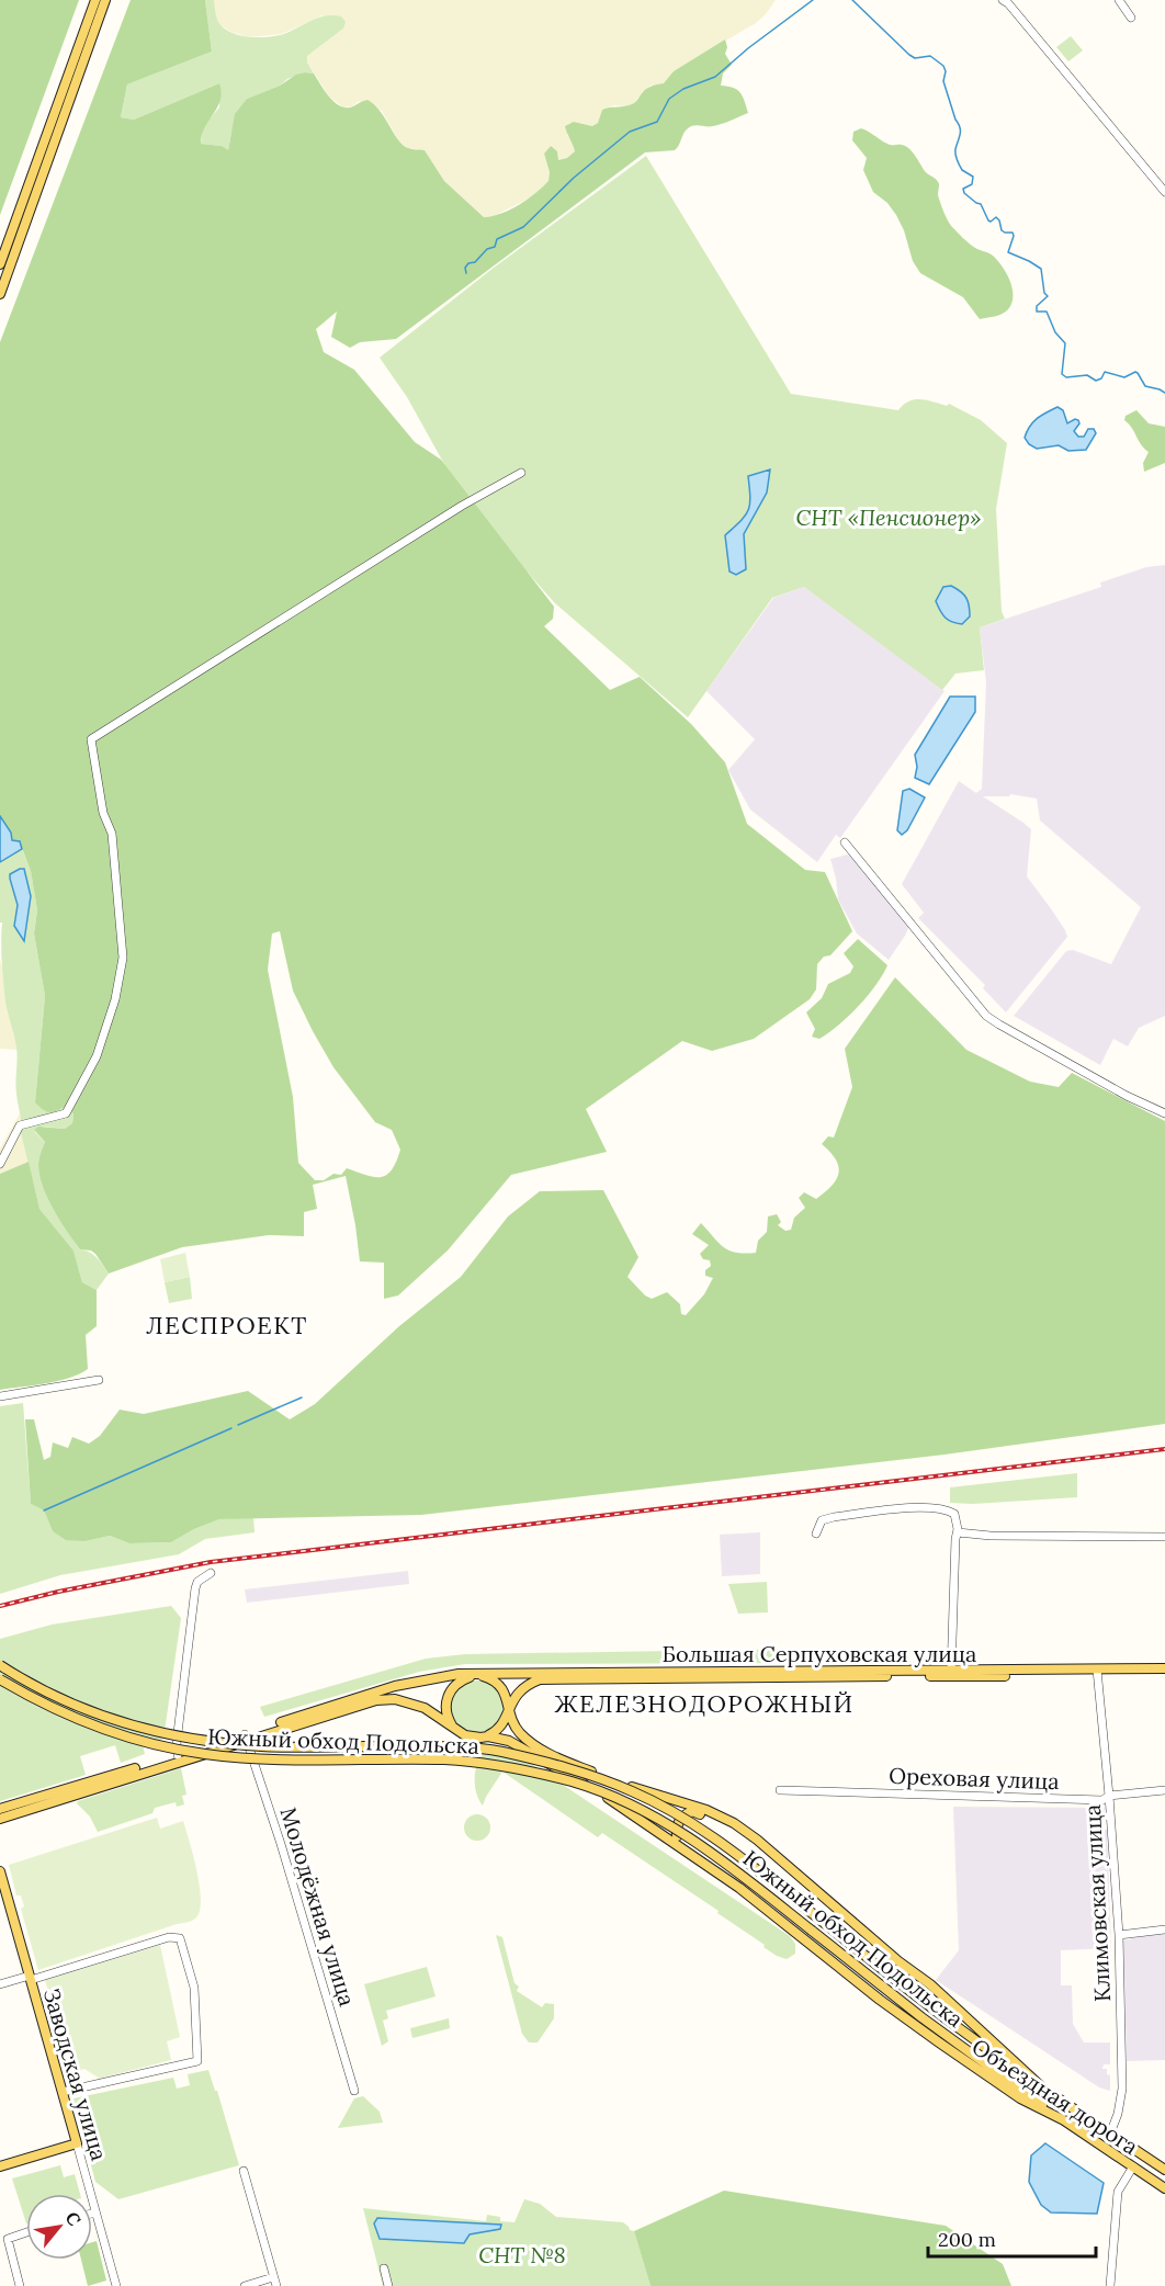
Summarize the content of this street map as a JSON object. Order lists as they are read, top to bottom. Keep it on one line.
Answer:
{"streets":{"main road":["Большая Серпуховская улица","Южный обход Подольска","Заводская улица","Объездная дорога"],"street":["Ореховая улица","Климовская улица","Молодёжная улица"]},"crossings":[["Большая Серпуховская улица","Климовская улица"],["Большая Серпуховская улица","Молодёжная улица"],["Большая Серпуховская улица","Объездная дорога"],["Южный обход Подольска","Объездная дорога"],["Ореховая улица","Климовская улица"],["Климовская улица","Объездная дорога"]],"districts":["ЛЕСПРОЕКТ","ЖЕЛЕЗНОДОРОЖНЫЙ"],"parks":["СНТ «Пенсионер»","СНТ №8"],"scale_bar":"200 m","north":"top right"}
